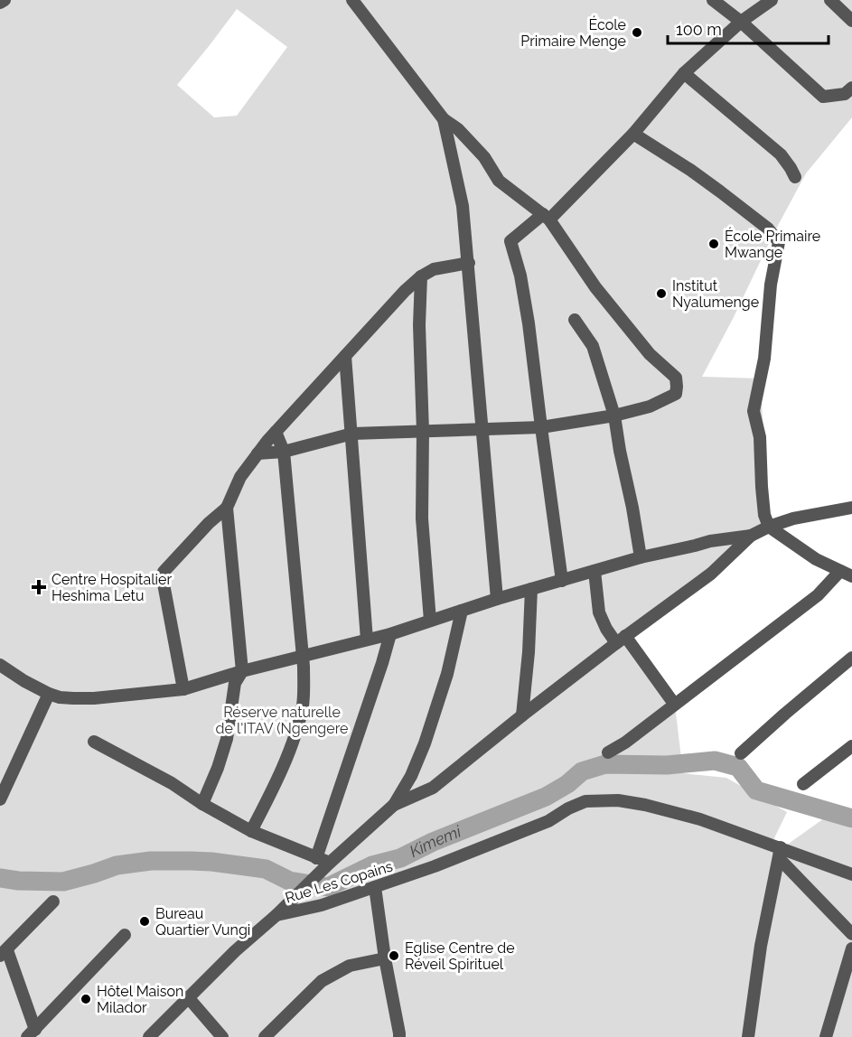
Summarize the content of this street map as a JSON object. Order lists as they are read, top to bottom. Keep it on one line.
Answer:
{"streets":{"street":["Rue Les Copains"]},"water":["Kimemi"],"parks":["Réserve naturelle de l'ITAV (Ngengere"],"places":{"other":["École Primaire Menge","École Primaire Mwange","Institut Nyalumenge","Bureau Quartier Vungi","Eglise Centre de Réveil Spirituel","Hôtel Maison Milador"],"health":["Centre Hospitalier Heshima Letu"]},"scale_bar":"100 m"}
